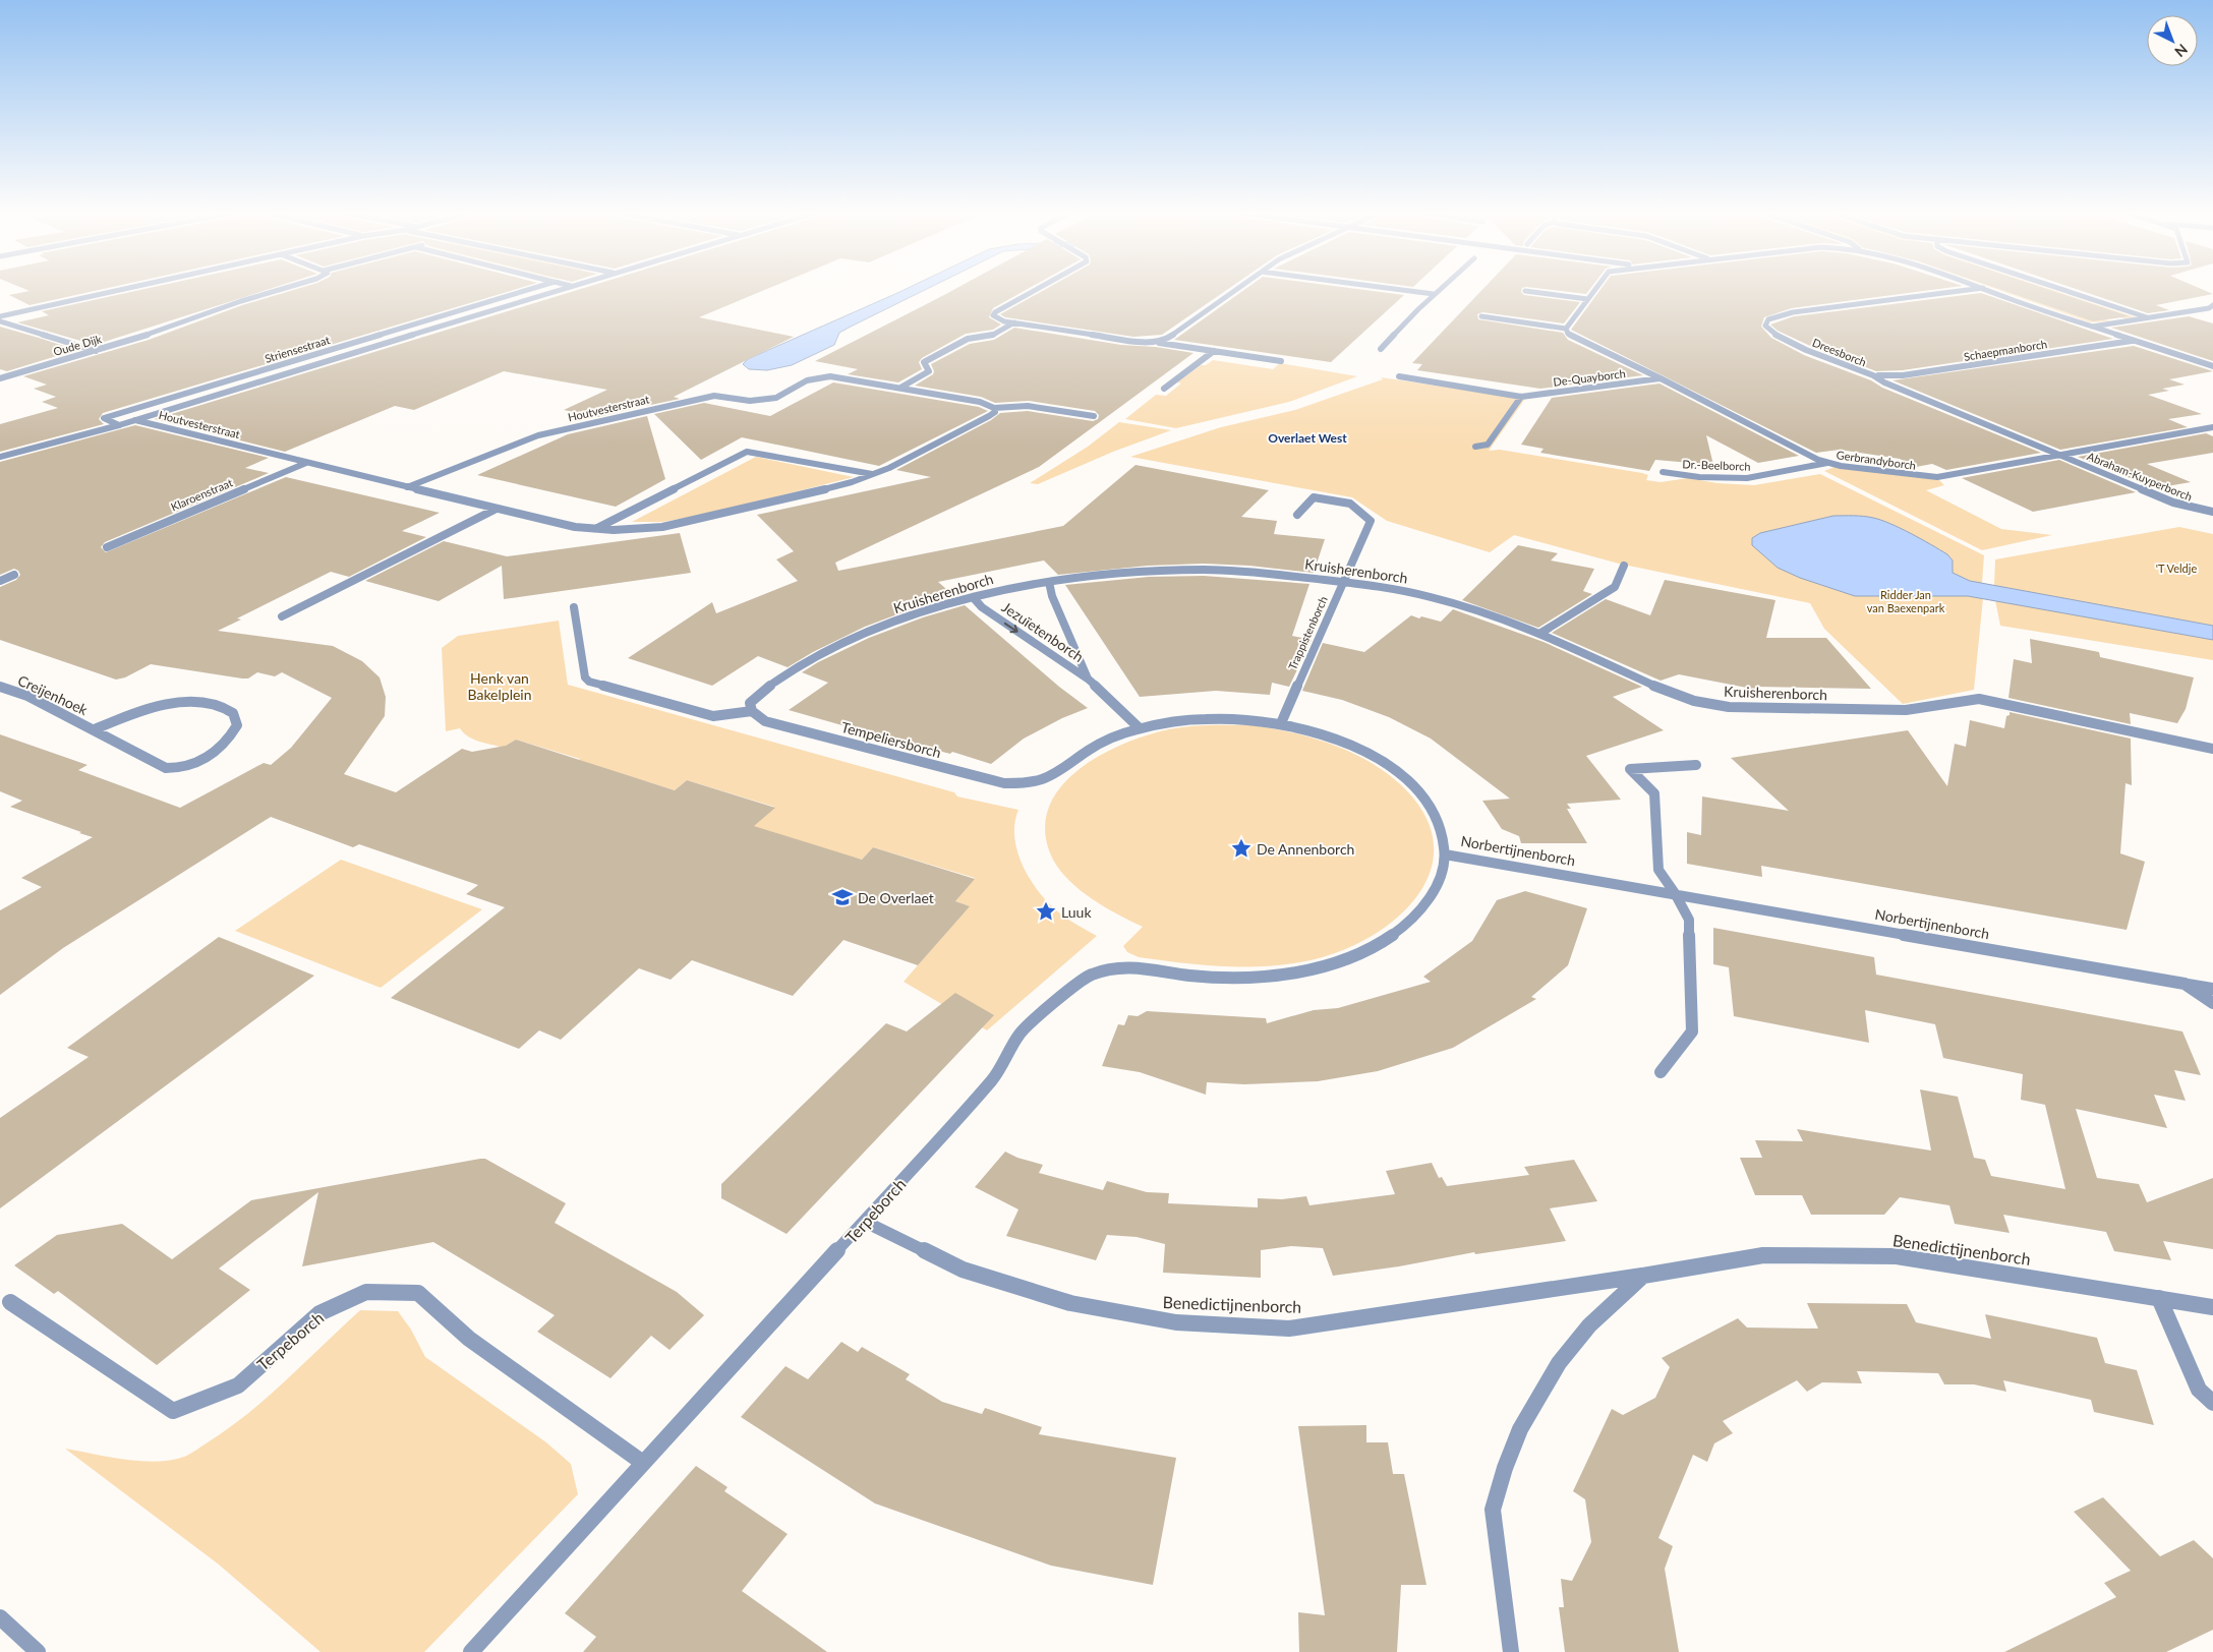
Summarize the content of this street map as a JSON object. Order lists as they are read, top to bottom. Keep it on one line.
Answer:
{"streets":{"street":["Oude Dijk","Striensestraat","Schaepmanborch","Dreesborch","De-Quayborch","Houtvesterstraat","Gerbrandyborch","Dr.-Beelborch","Abraham-Kuyperborch","Klaroenstraat","Kruisherenborch","Jezuïetenborch","Trappistenborch","Creijenhoek","Tempeliersborch","Norbertijnenborch","Terpeborch","Benedictijnenborch"]},"crossings":[["Striensestraat","Houtvesterstraat"],["Schaepmanborch","Dreesborch"],["Dreesborch","Gerbrandyborch"],["Dreesborch","Abraham-Kuyperborch"],["De-Quayborch","Gerbrandyborch"],["Houtvesterstraat","Klaroenstraat"],["Gerbrandyborch","Dr.-Beelborch"],["Gerbrandyborch","Abraham-Kuyperborch"],["Kruisherenborch","Jezuïetenborch"],["Kruisherenborch","Trappistenborch"],["Kruisherenborch","Tempeliersborch"],["Trappistenborch","Tempeliersborch"],["Tempeliersborch","Norbertijnenborch"],["Tempeliersborch","Terpeborch"],["Norbertijnenborch","Terpeborch"],["Terpeborch","Benedictijnenborch"]],"one_way":["Jezuïetenborch"],"districts":["Overlaet West"],"parks":["'T Veldje","Ridder Jan van Baexenpark","Henk van Bakelplein"],"places":{"place":["De Annenborch","Luuk"],"school or university":["De Overlaet"]},"north":"bottom right"}
